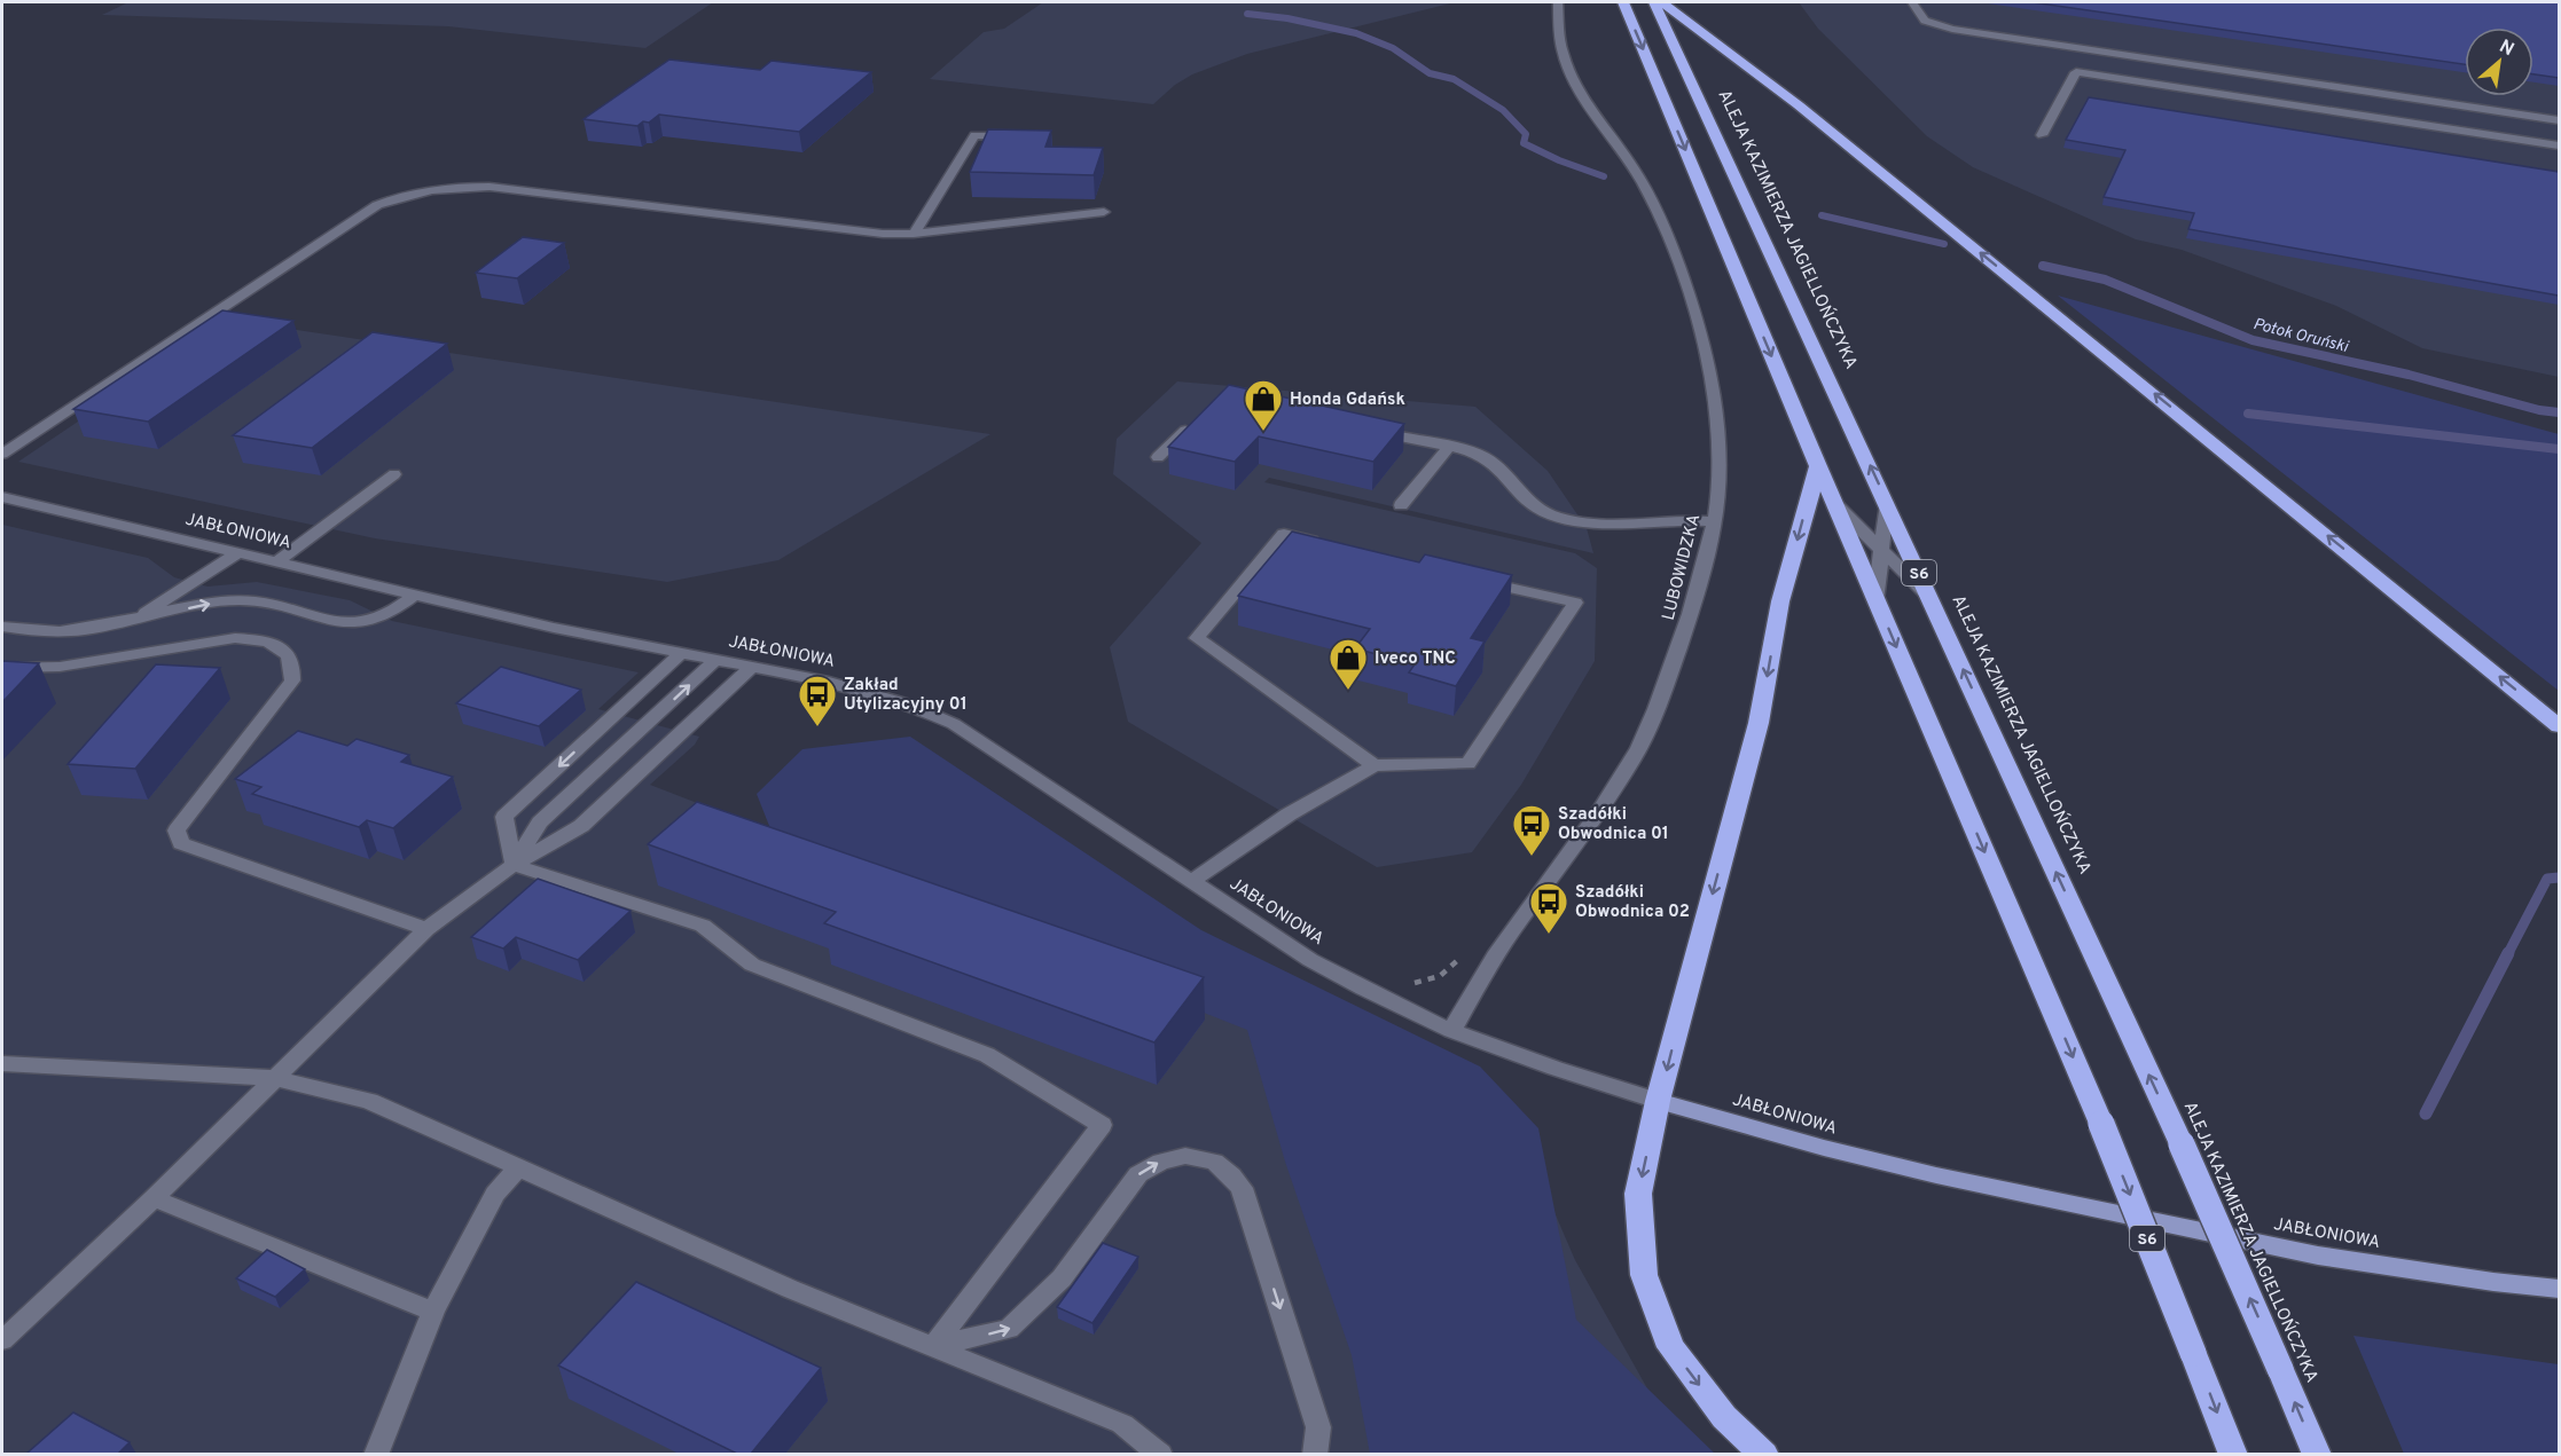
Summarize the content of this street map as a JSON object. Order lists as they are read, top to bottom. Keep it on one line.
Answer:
{"streets":{"highway":["ALEJA KAZIMIERZA JAGIELLOŃCZYKA","S6"],"main road":["JABŁONIOWA"],"street":["LUBOWIDZKA"]},"crossings":[["JABŁONIOWA","LUBOWIDZKA"]],"water":["Potok Oruński"],"places":{"shop":["Honda Gdańsk","Iveco TNC"],"bus stop":["Zakład Utylizacyjny 01","Szadółki Obwodnica 01","Szadółki Obwodnica 02"]},"north":"top right"}
